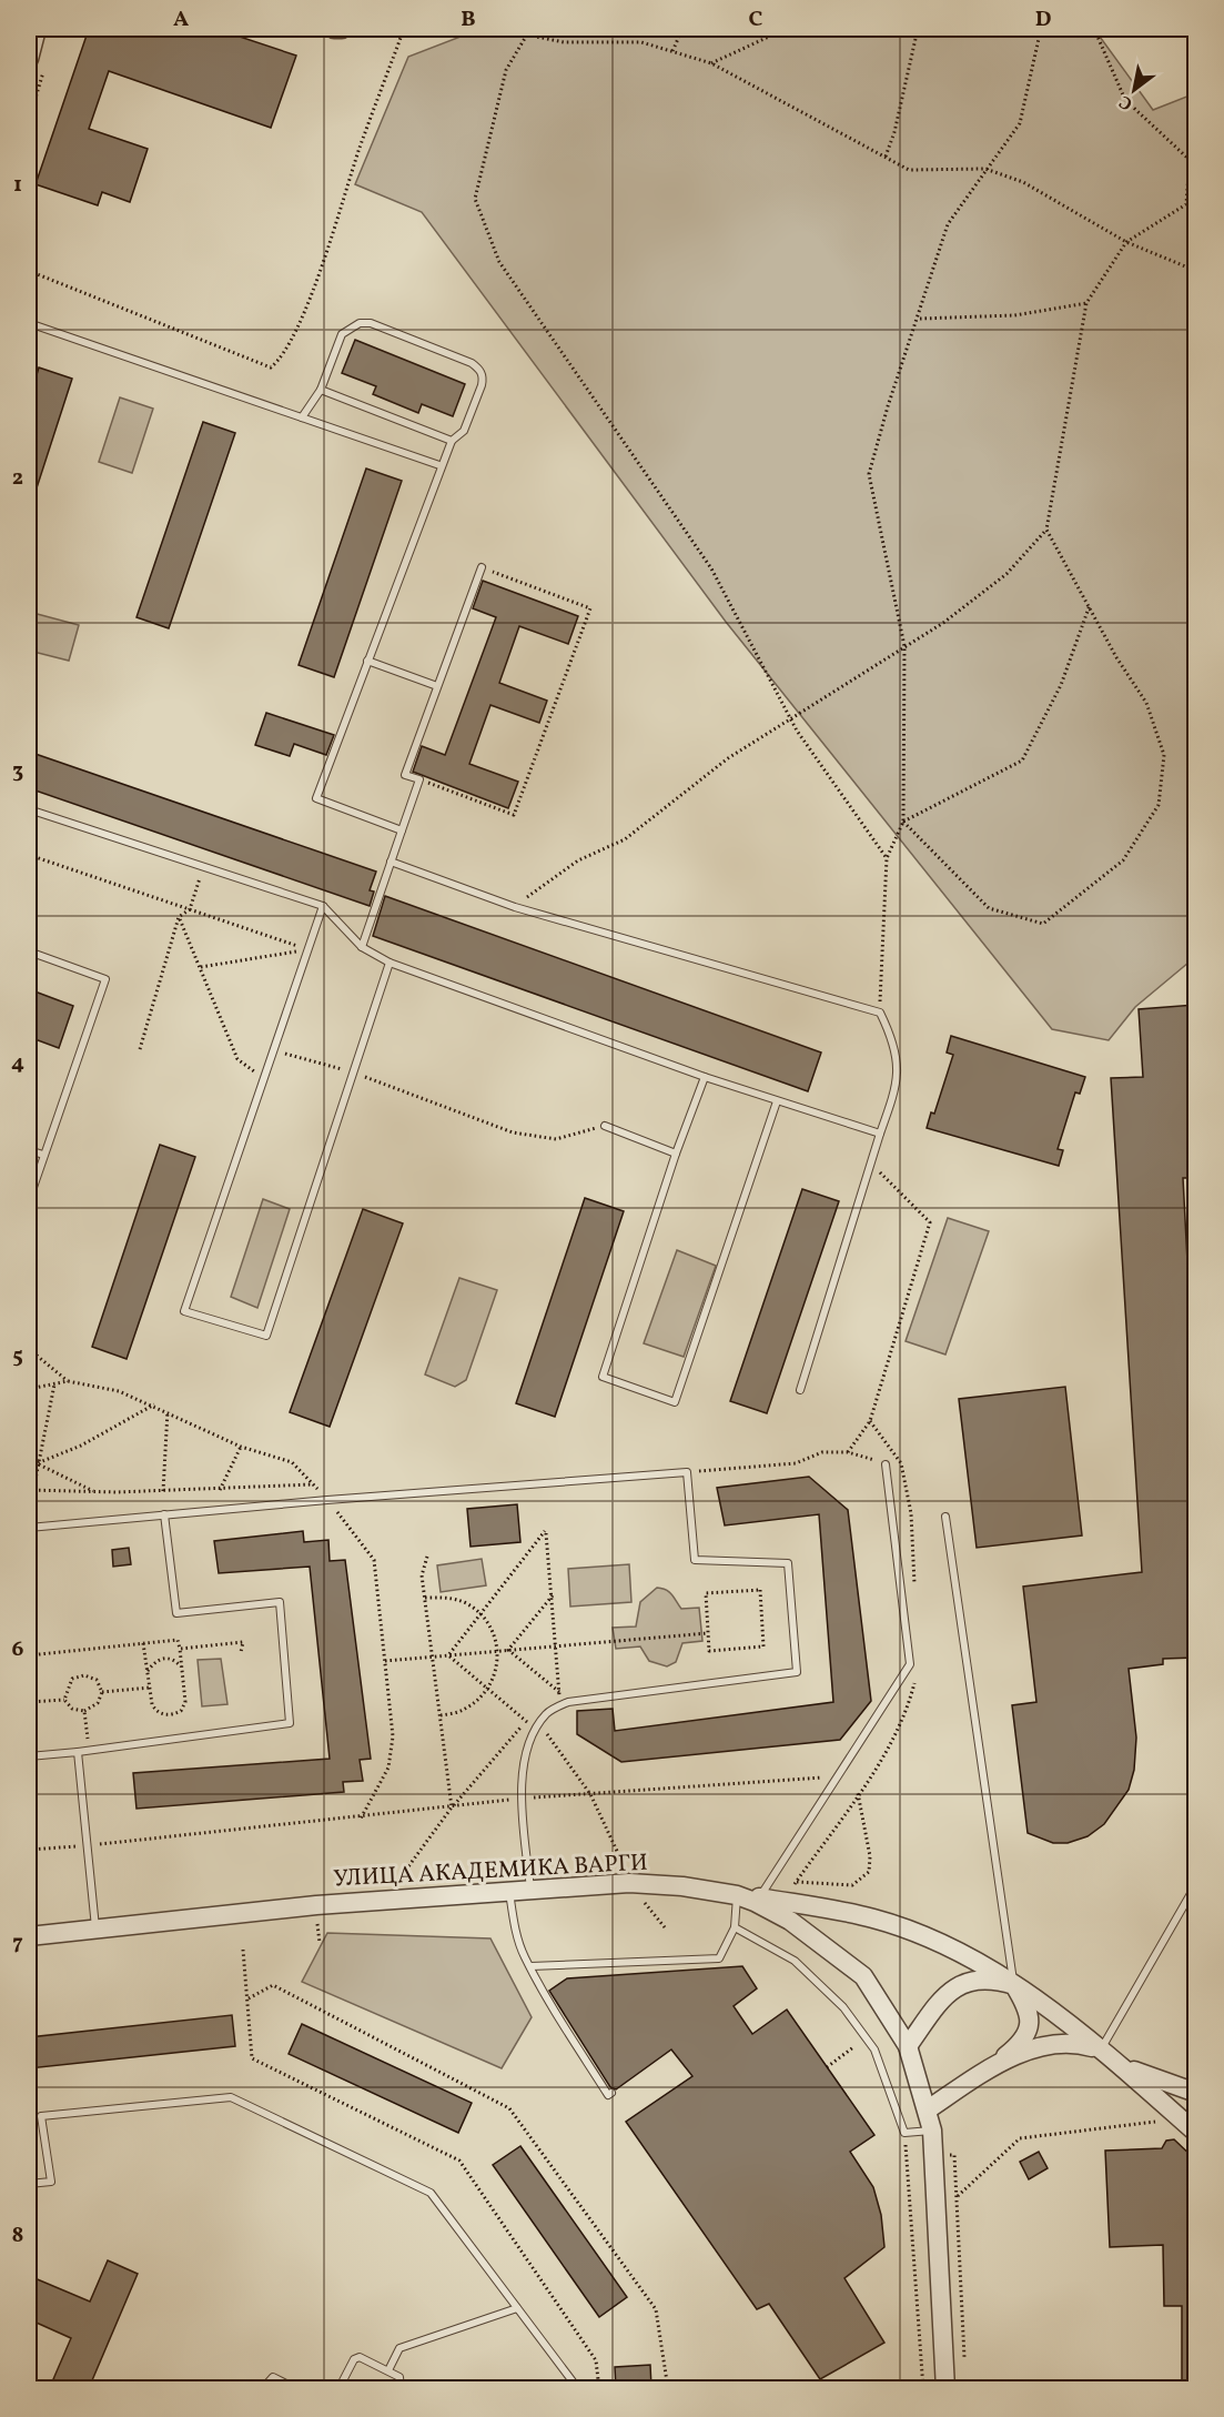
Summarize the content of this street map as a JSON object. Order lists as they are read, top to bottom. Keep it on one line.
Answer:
{"streets":{"street":["УЛИЦА АКАДЕМИКА ВАРГИ"]},"north":"bottom left","grid":{"columns":["A","B","C","D"],"rows":["1","2","3","4","5","6","7","8"]}}
